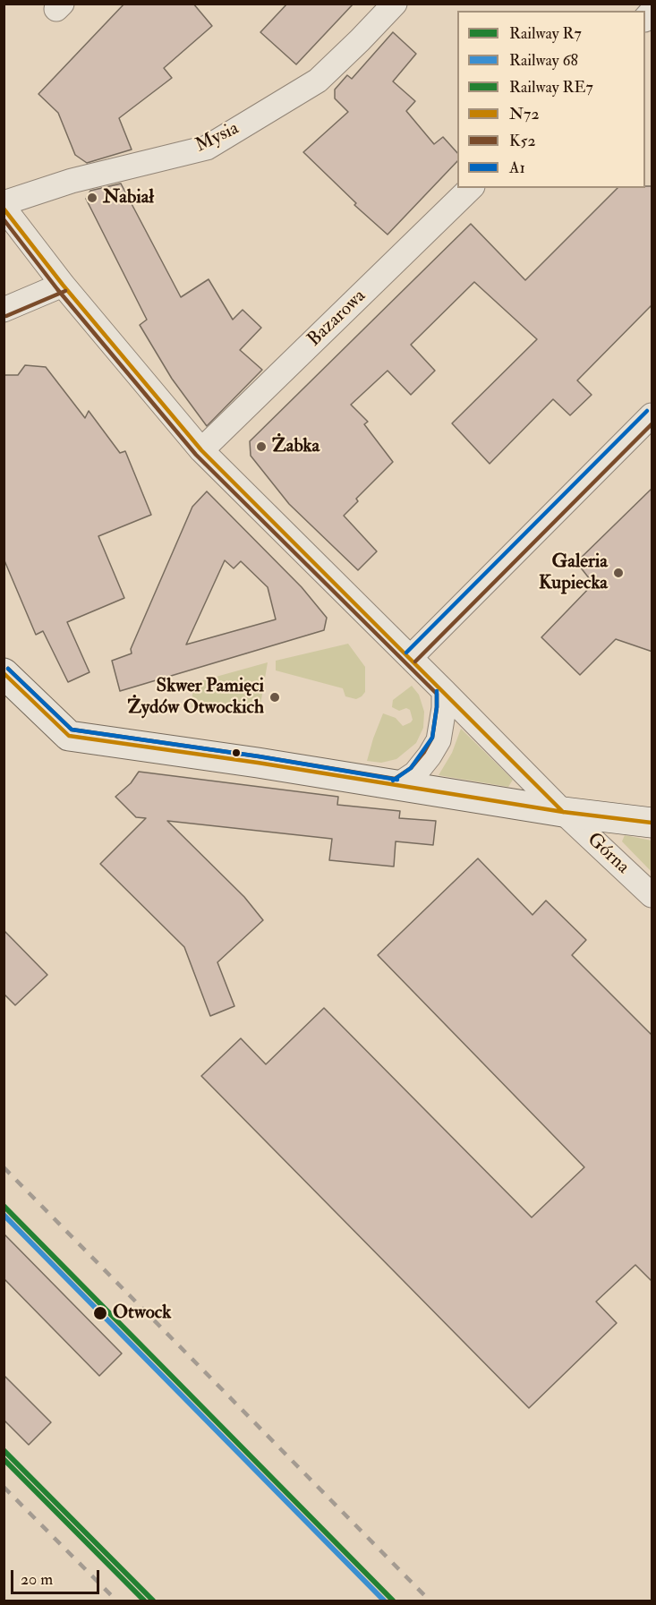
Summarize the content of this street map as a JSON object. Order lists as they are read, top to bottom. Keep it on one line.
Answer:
{"streets":{"street":["Mysia","Bazarowa","Górna"]},"crossings":[["Mysia","Górna"],["Bazarowa","Górna"]],"places":["Nabiał","Żabka","Galeria Kupiecka","Skwer Pamięci Żydów Otwockich","Otwock"],"lines":["transit line N72","transit line K52","transit line A1","rail line R7","rail line 68","rail line RE7"],"legend":["Railway R7","Railway 68","Railway RE7","N72","K52","A1"],"scale_bar":"20 m"}
